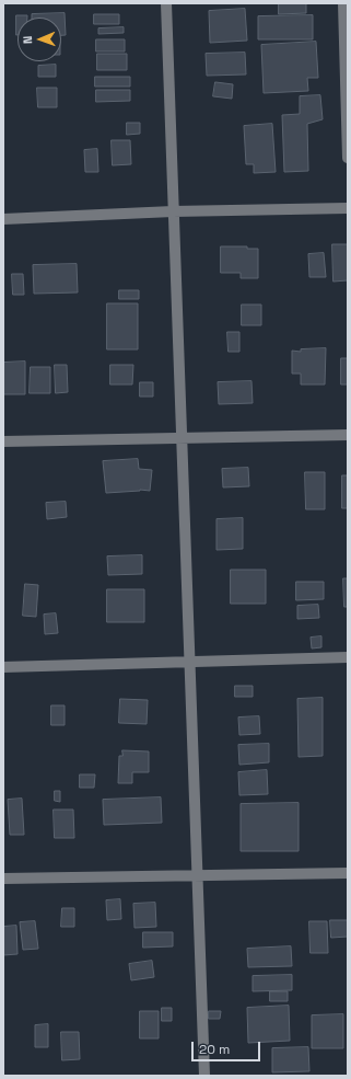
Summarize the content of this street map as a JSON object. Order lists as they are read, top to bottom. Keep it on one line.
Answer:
{"scale_bar":"20 m","north":"left"}
